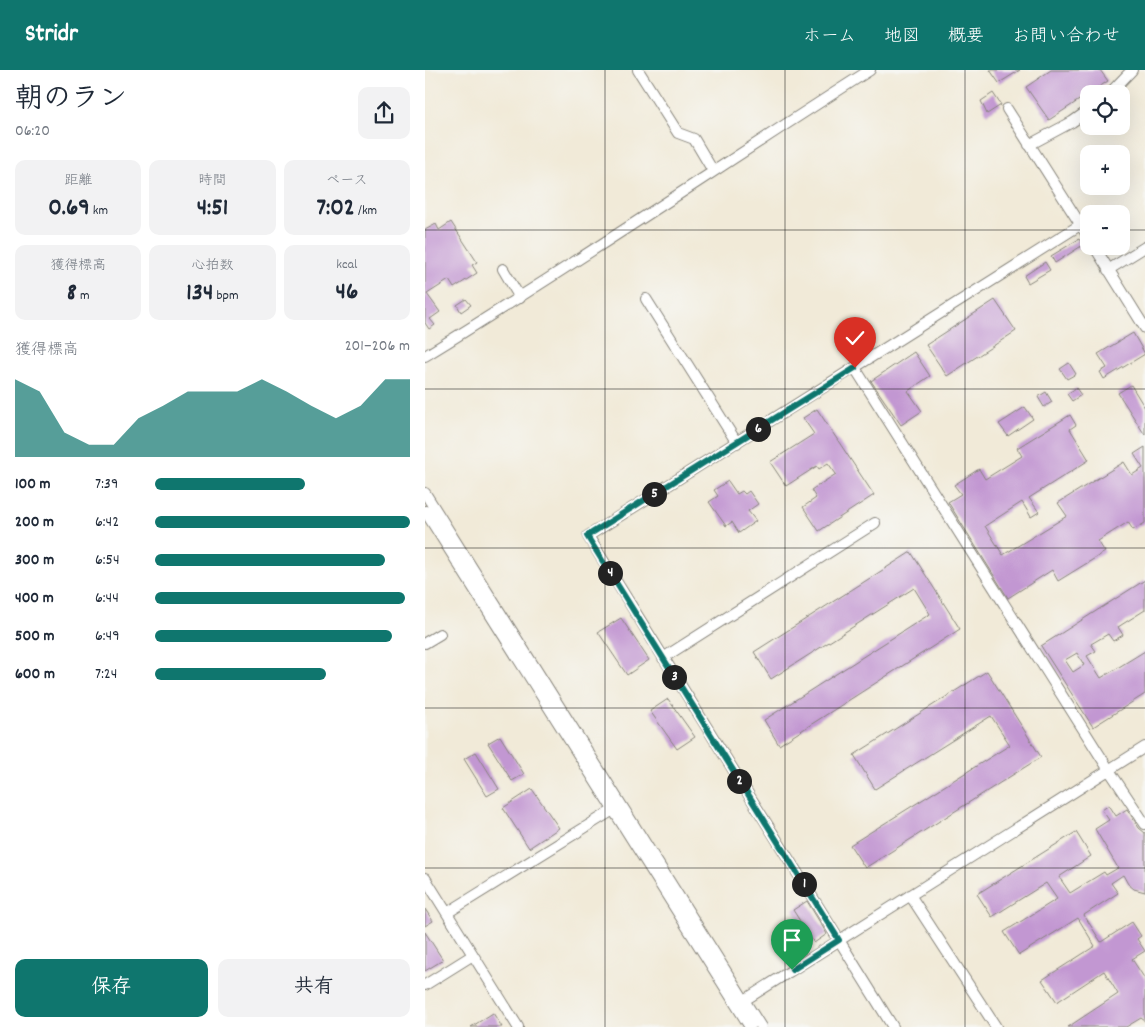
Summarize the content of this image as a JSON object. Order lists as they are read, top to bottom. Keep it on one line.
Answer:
{"page":{"header":"Stridr","nav":["ホーム","地図","概要","お問い合わせ"],"heading":["朝のラン","06:20"],"map_buttons":["+","−"],"stats":[["距離","0.69 km"],["時間","4:51"],["ペース","7:02 /km"],["獲得標高","8 m"],["心拍数","134 bpm"],["kcal","46"]],"chart":["獲得標高","201–206 m"],"pins":["6","5","4","3","2","1"],"list":[{"name":"100 m","note":"7:39"},{"name":"200 m","note":"6:42"},{"name":"300 m","note":"6:54"},{"name":"400 m","note":"6:44"},{"name":"500 m","note":"6:49"},{"name":"600 m","note":"7:24"}],"buttons":["保存","共有"]}}
